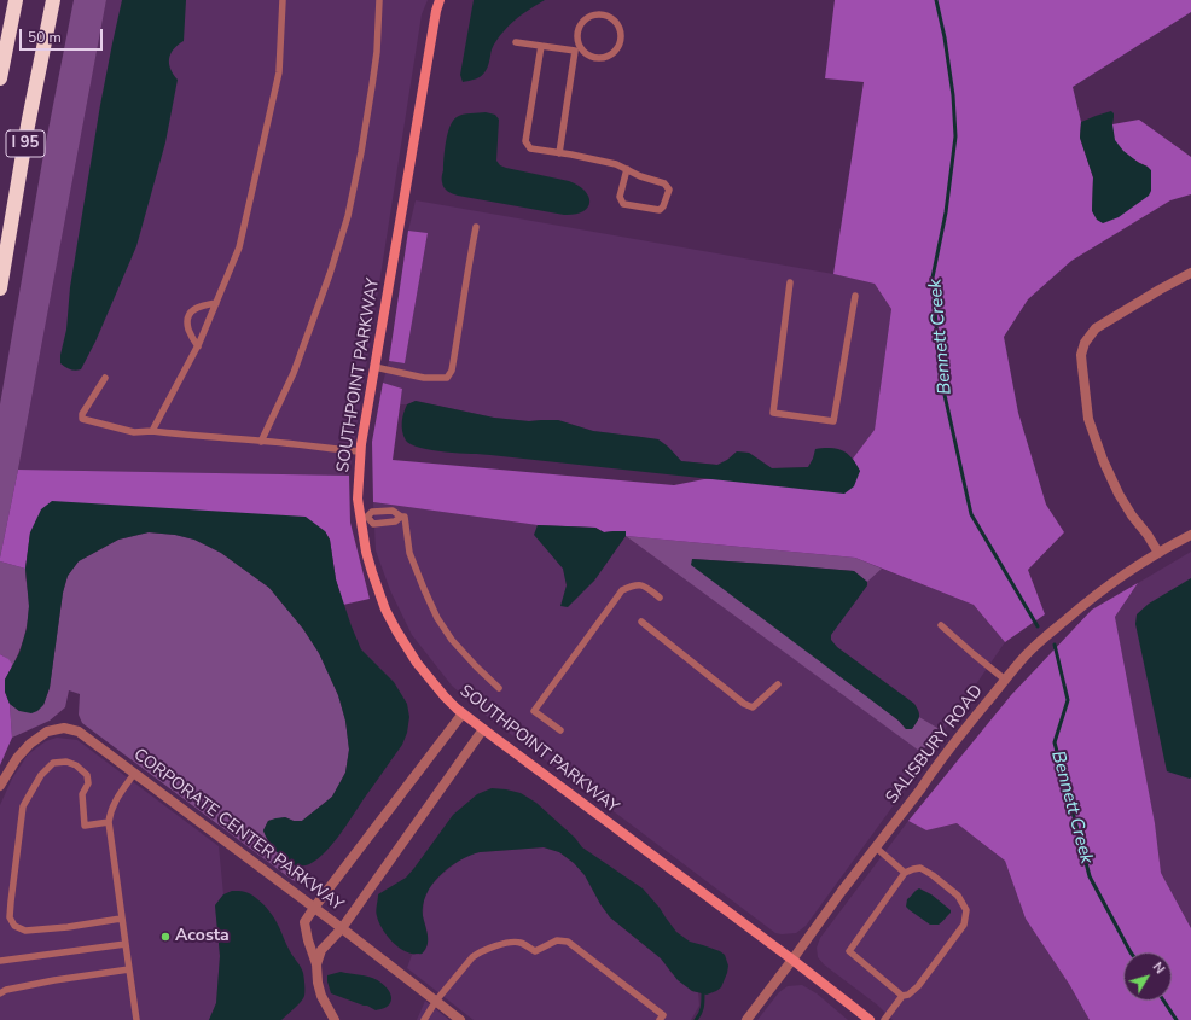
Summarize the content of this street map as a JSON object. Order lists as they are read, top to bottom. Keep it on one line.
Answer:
{"streets":{"highway":["I 95"],"main road":["SOUTHPOINT PARKWAY"],"street":["SALISBURY ROAD","CORPORATE CENTER PARKWAY"]},"crossings":[["SOUTHPOINT PARKWAY","SALISBURY ROAD"]],"water":["Bennett Creek"],"places":["Acosta"],"scale_bar":"50 m","north":"top right"}
